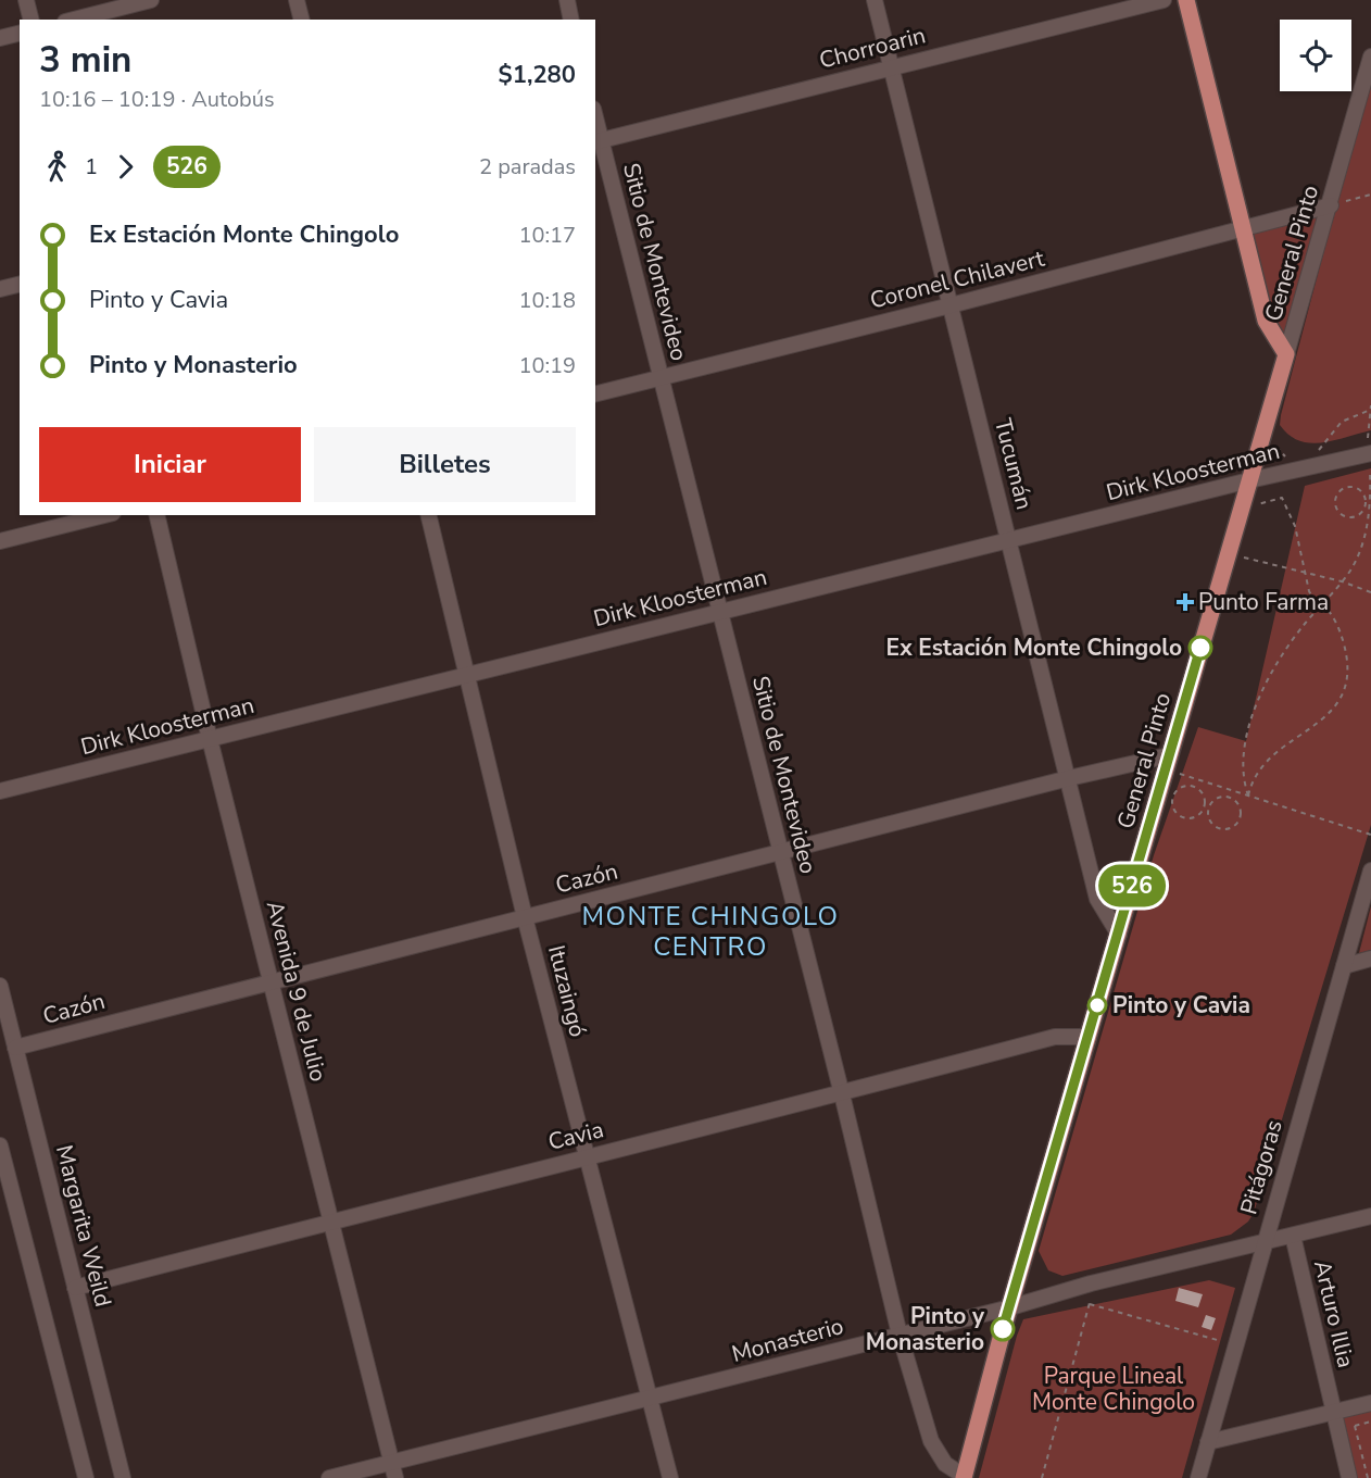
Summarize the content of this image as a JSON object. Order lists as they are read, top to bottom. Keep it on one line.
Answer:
{"streets":{"main road":["General Pinto"],"street":["Chorroarin","Sitio de Montevideo","Coronel Chilavert","Tucumán","Dirk Kloosterman","Cazón","Avenida 9 de Julio","Ituzaingó","Cavia","Pitágoras","Margarita Weild","Arturo Illia","Monasterio"]},"crossings":[["Chorroarin","Sitio de Montevideo"],["Chorroarin","Tucumán"],["General Pinto","Sitio de Montevideo"],["General Pinto","Coronel Chilavert"],["General Pinto","Tucumán"],["General Pinto","Dirk Kloosterman"],["General Pinto","Cazón"],["General Pinto","Cavia"],["General Pinto","Monasterio"],["Sitio de Montevideo","Coronel Chilavert"],["Sitio de Montevideo","Dirk Kloosterman"],["Sitio de Montevideo","Cazón"],["Sitio de Montevideo","Cavia"],["Sitio de Montevideo","Monasterio"],["Coronel Chilavert","Tucumán"],["Tucumán","Dirk Kloosterman"],["Tucumán","Cazón"],["Dirk Kloosterman","Avenida 9 de Julio"],["Dirk Kloosterman","Ituzaingó"],["Cazón","Avenida 9 de Julio"],["Cazón","Ituzaingó"],["Cazón","Margarita Weild"],["Avenida 9 de Julio","Cavia"],["Avenida 9 de Julio","Monasterio"],["Ituzaingó","Cavia"],["Ituzaingó","Monasterio"],["Cavia","Margarita Weild"],["Pitágoras","Monasterio"],["Arturo Illia","Monasterio"]],"districts":["MONTE CHINGOLO CENTRO"],"parks":["Parque Lineal Monte Chingolo"],"places":{"health":["Punto Farma"],"other":["Ex Estación Monte Chingolo","Pinto y Cavia","Pinto y Monasterio"]},"lines":["bus line 526"],"page":{"on_map":"526","heading":["3 min","10:16 – 10:19 · Autobús","$1,280"],"legs":["1","526","2 paradas"],"list":[{"name":"Ex Estación Monte Chingolo","value":"10:17"},{"name":"Pinto y Cavia","value":"10:18"},{"name":"Pinto y Monasterio","value":"10:19"}],"buttons":["Iniciar","Billetes"]}}
